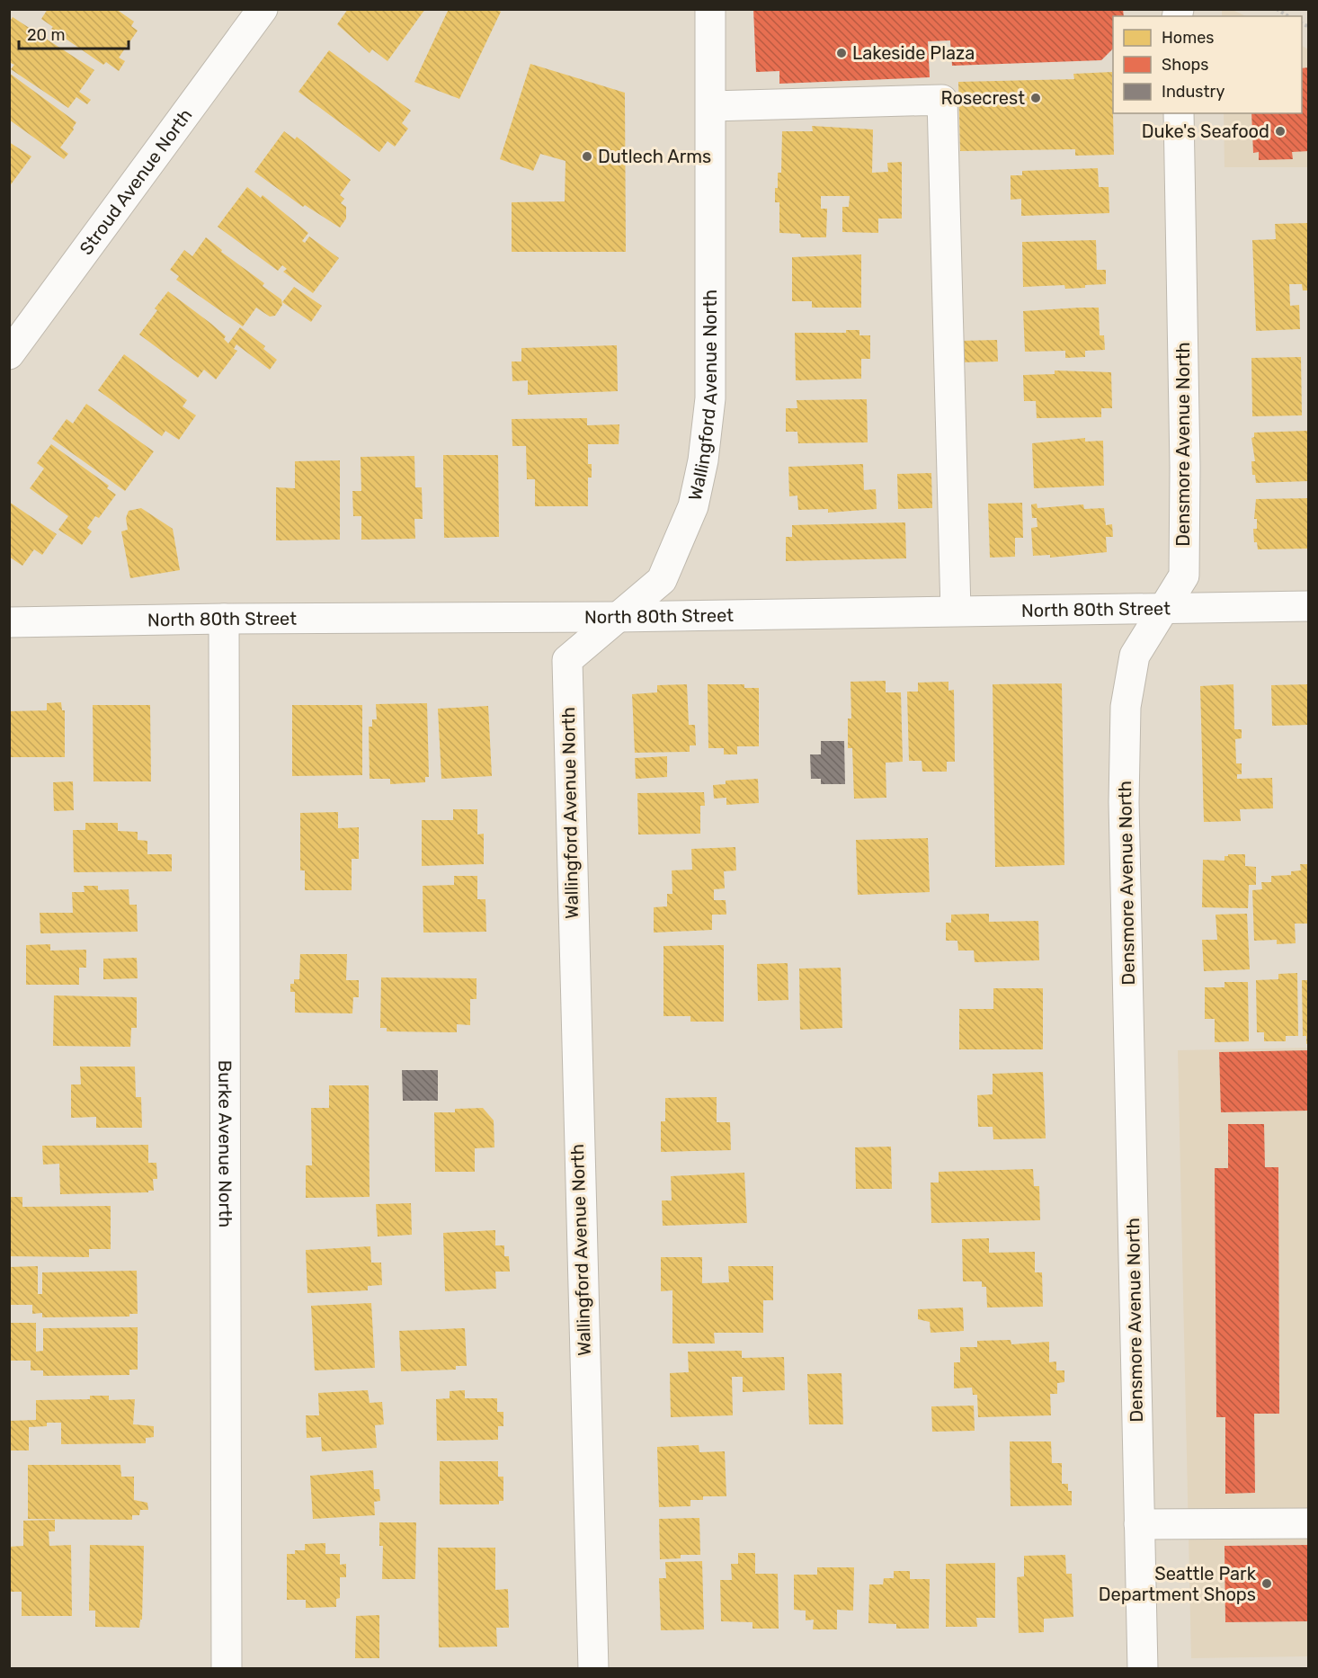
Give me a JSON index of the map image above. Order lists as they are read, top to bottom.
{
  "streets": {
    "street": [
      "Stroud Avenue North",
      "Wallingford Avenue North",
      "Densmore Avenue North",
      "North 80th Street",
      "Burke Avenue North"
    ]
  },
  "crossings": [
    ["Wallingford Avenue North", "North 80th Street"],
    ["Densmore Avenue North", "North 80th Street"],
    ["North 80th Street", "Burke Avenue North"]
  ],
  "places": [
    "Lakeside Plaza",
    "Rosecrest",
    "Duke's Seafood",
    "Dutlech Arms",
    "Seattle Park Department Shops"
  ],
  "legend": ["Homes", "Shops", "Industry"],
  "scale_bar": "20 m"
}
